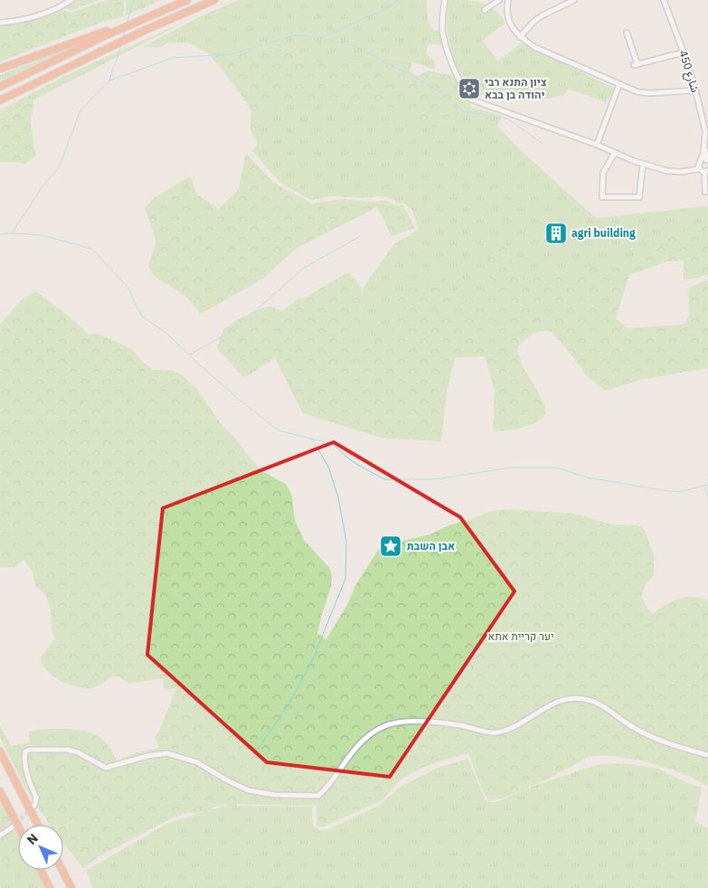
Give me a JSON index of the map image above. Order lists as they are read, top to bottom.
{
  "streets": {
    "street": ["شارع 450"]
  },
  "parks": ["יער קריית אתא"],
  "places": {
    "synagogue": ["ציון התנא רבי יהודה בן בבא"],
    "building": ["agri building"],
    "place": ["אבן השבת"]
  },
  "north": "top left"
}
